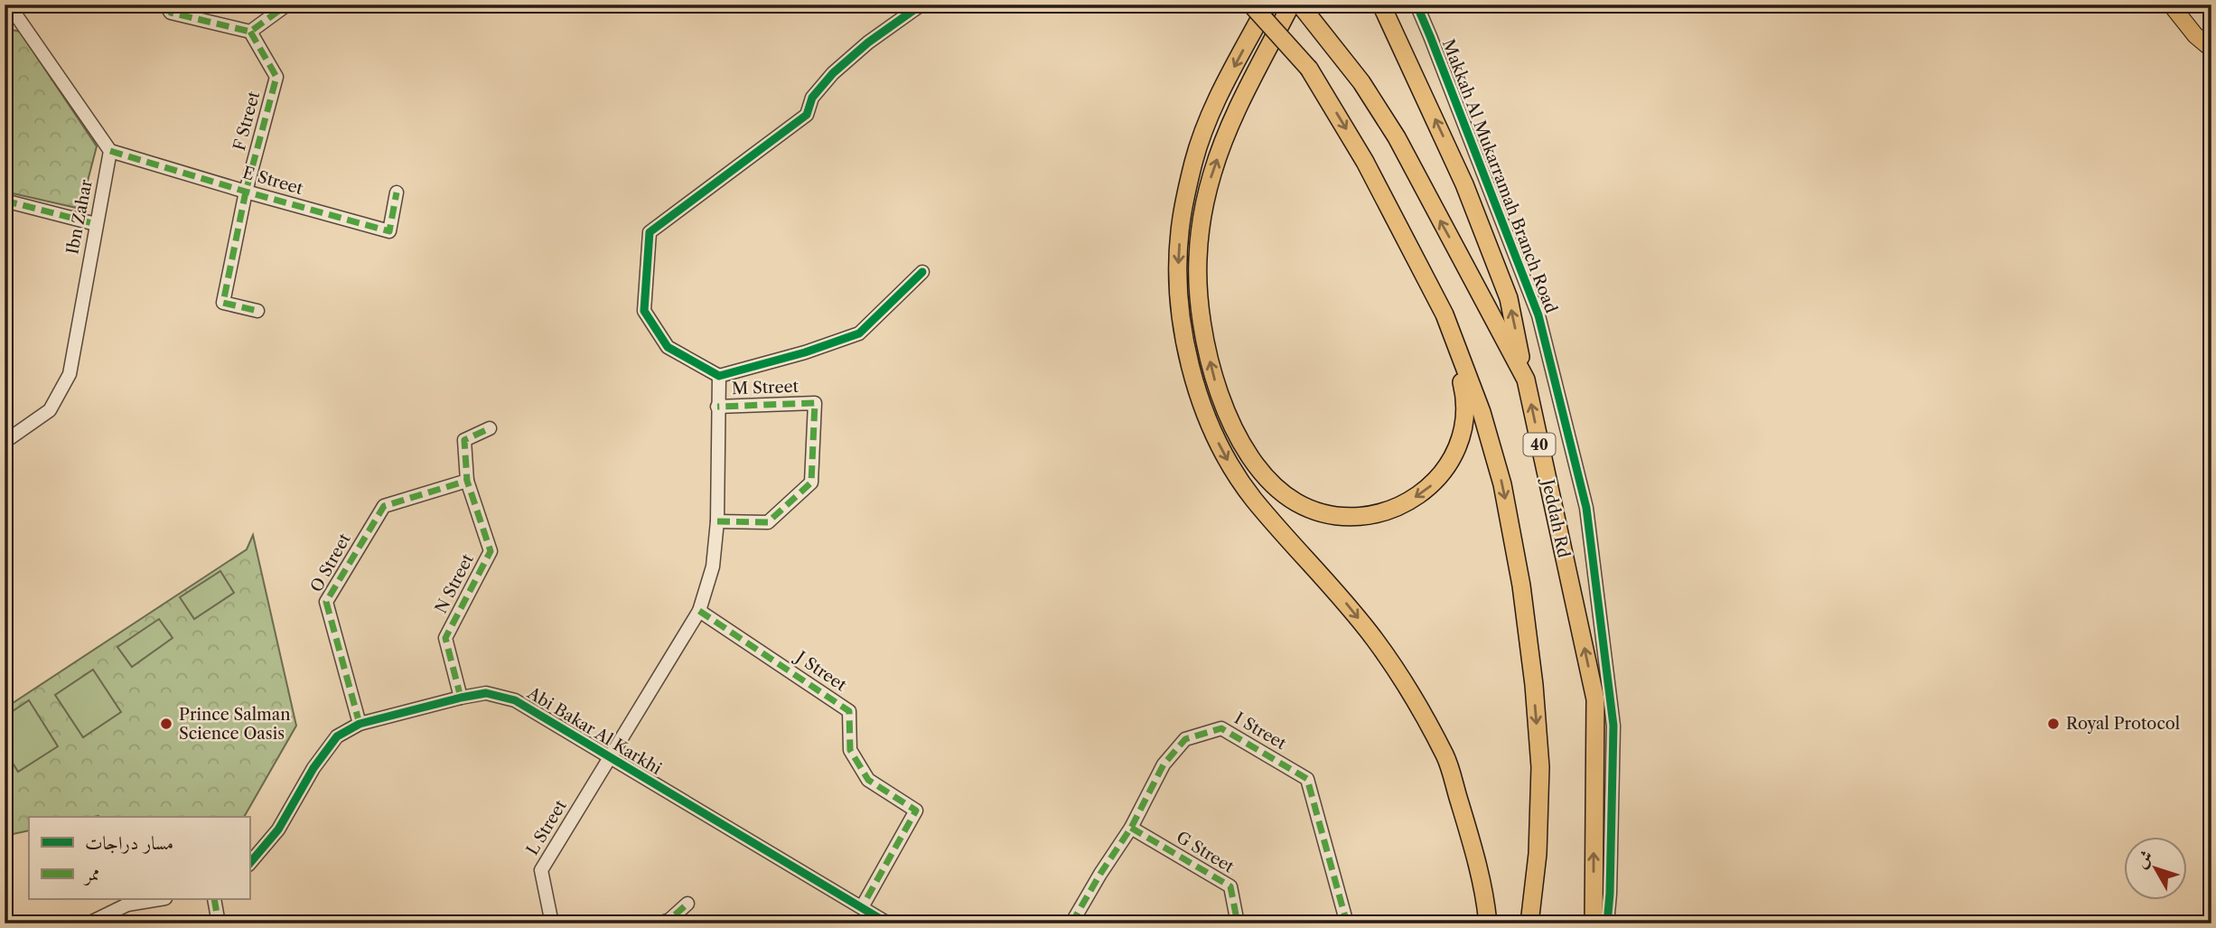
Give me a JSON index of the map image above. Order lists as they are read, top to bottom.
{
  "streets": {
    "highway": ["40", "Jeddah Rd"],
    "street": [
      "F Street",
      "Makkah Al Mukarramah Branch Road",
      "E Street",
      "Ibn Zahar",
      "M Street",
      "O Street",
      "N Street",
      "J Street",
      "Abi Bakar Al Karkhi",
      "I Street",
      "L Street",
      "G Street"
    ]
  },
  "crossings": [
    ["F Street", "E Street"],
    ["E Street", "Ibn Zahar"],
    ["M Street", "J Street"],
    ["M Street", "Abi Bakar Al Karkhi"],
    ["M Street", "L Street"],
    ["O Street", "N Street"],
    ["O Street", "Abi Bakar Al Karkhi"],
    ["N Street", "Abi Bakar Al Karkhi"],
    ["J Street", "Abi Bakar Al Karkhi"],
    ["Abi Bakar Al Karkhi", "L Street"],
    ["I Street", "G Street"]
  ],
  "places": ["Prince Salman Science Oasis", "Royal Protocol"],
  "legend": ["مسار دراجات", "ممر"],
  "north": "top left"
}
